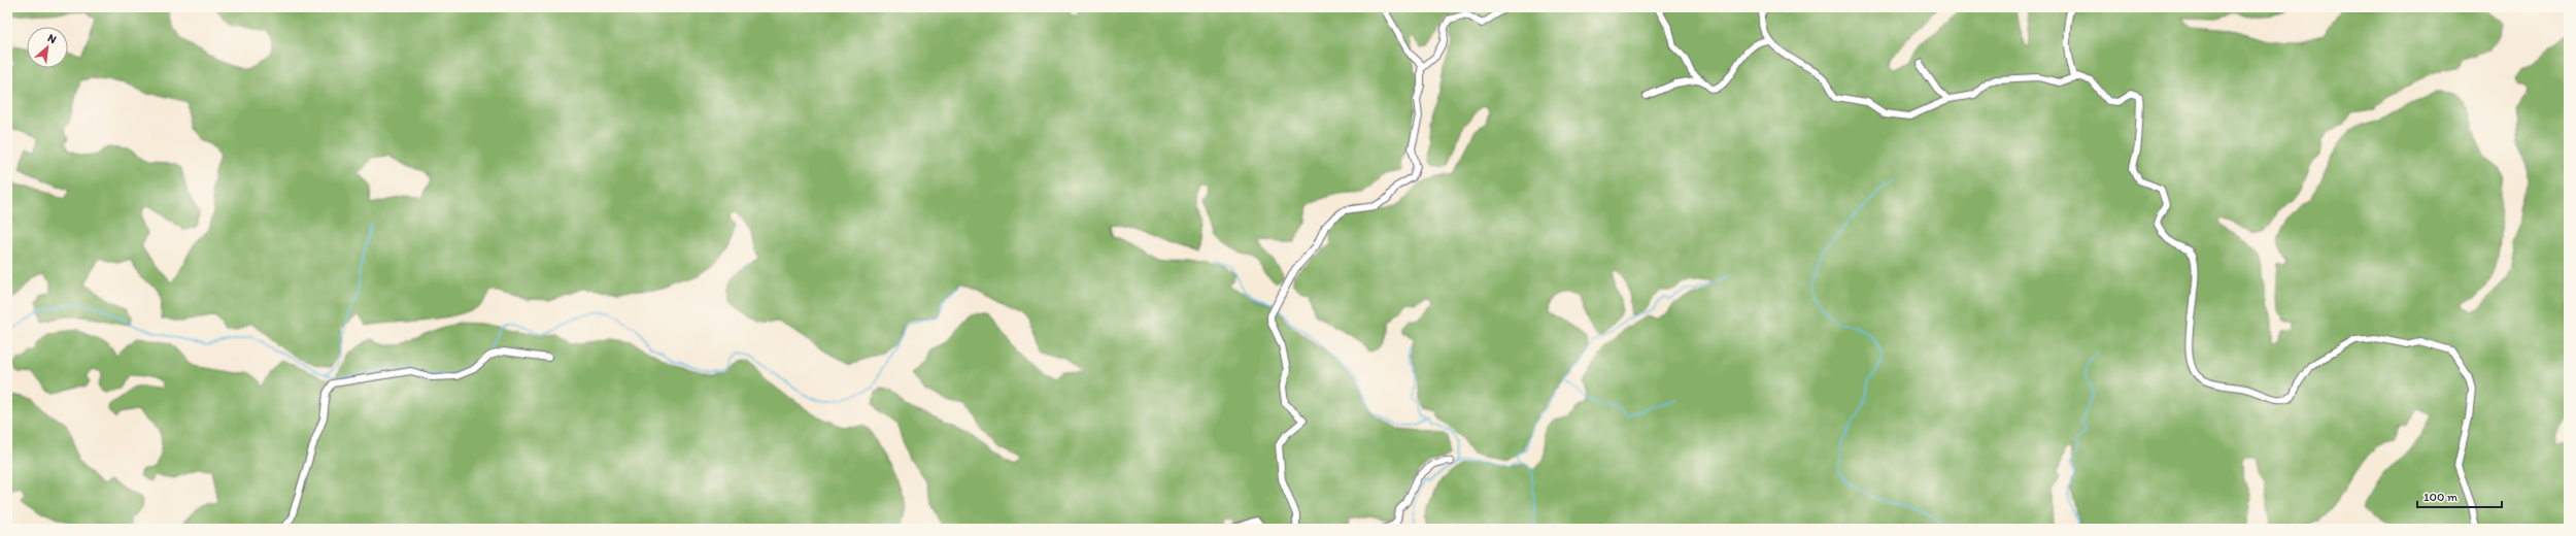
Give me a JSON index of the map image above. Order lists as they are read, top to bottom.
{
  "scale_bar": "100 m",
  "north": "top right"
}
